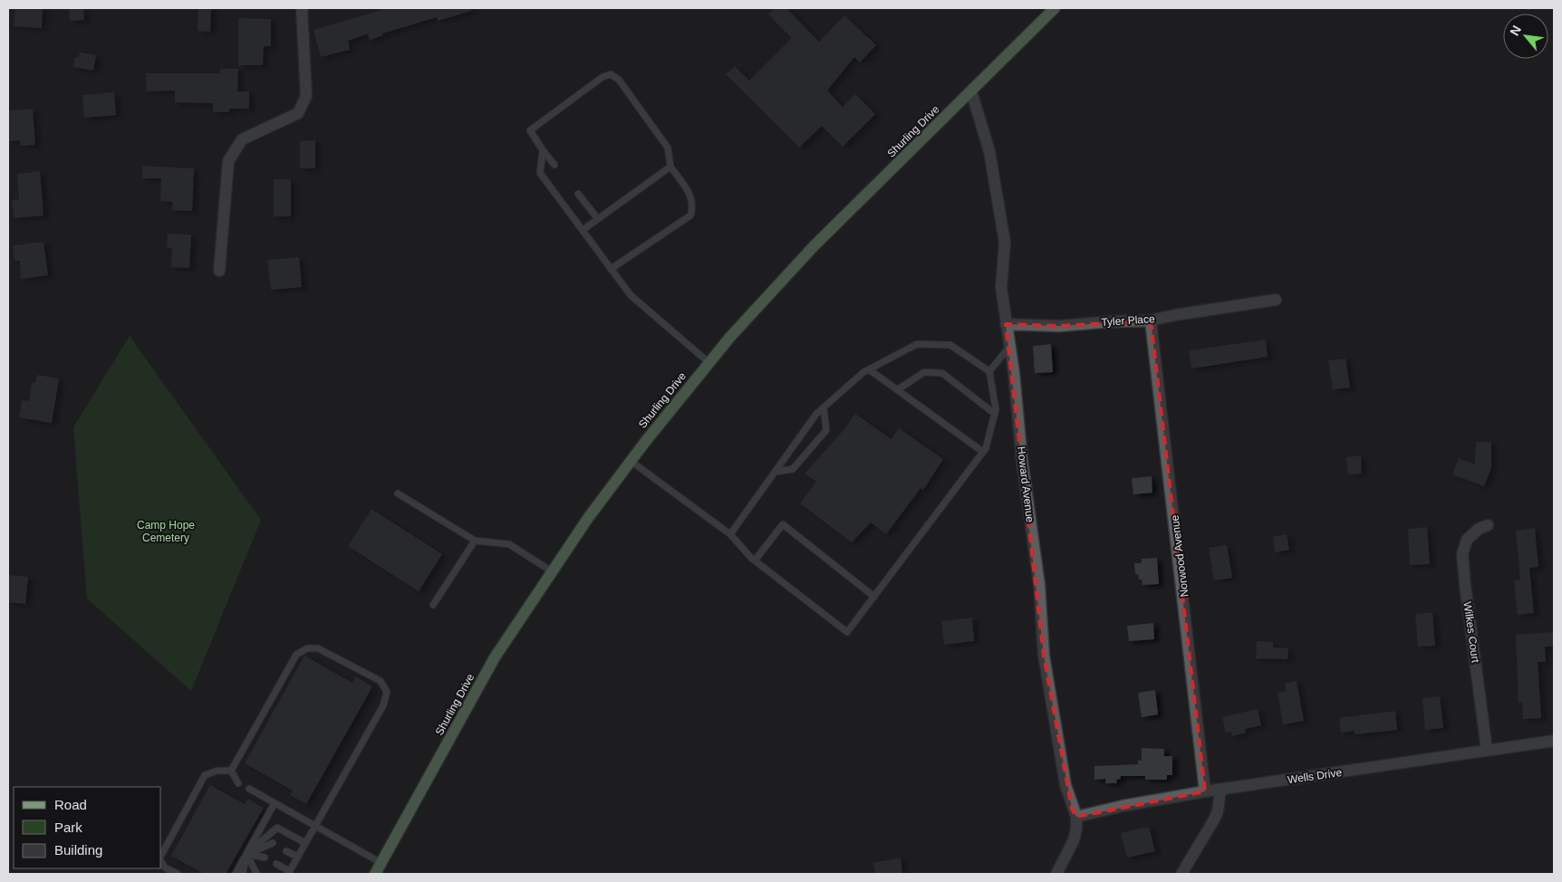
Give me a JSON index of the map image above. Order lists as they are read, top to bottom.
{
  "streets": {
    "main road": ["Shurling Drive"],
    "street": [
      "Tyler Place",
      "Howard Avenue",
      "Norwood Avenue",
      "Wilkes Court",
      "Wells Drive"
    ]
  },
  "crossings": [
    ["Shurling Drive", "Howard Avenue"],
    ["Tyler Place", "Howard Avenue"],
    ["Tyler Place", "Norwood Avenue"],
    ["Howard Avenue", "Wells Drive"],
    ["Norwood Avenue", "Wells Drive"],
    ["Wilkes Court", "Wells Drive"]
  ],
  "parks": ["Camp Hope Cemetery"],
  "legend": ["Road", "Park", "Building"],
  "north": "top left"
}
